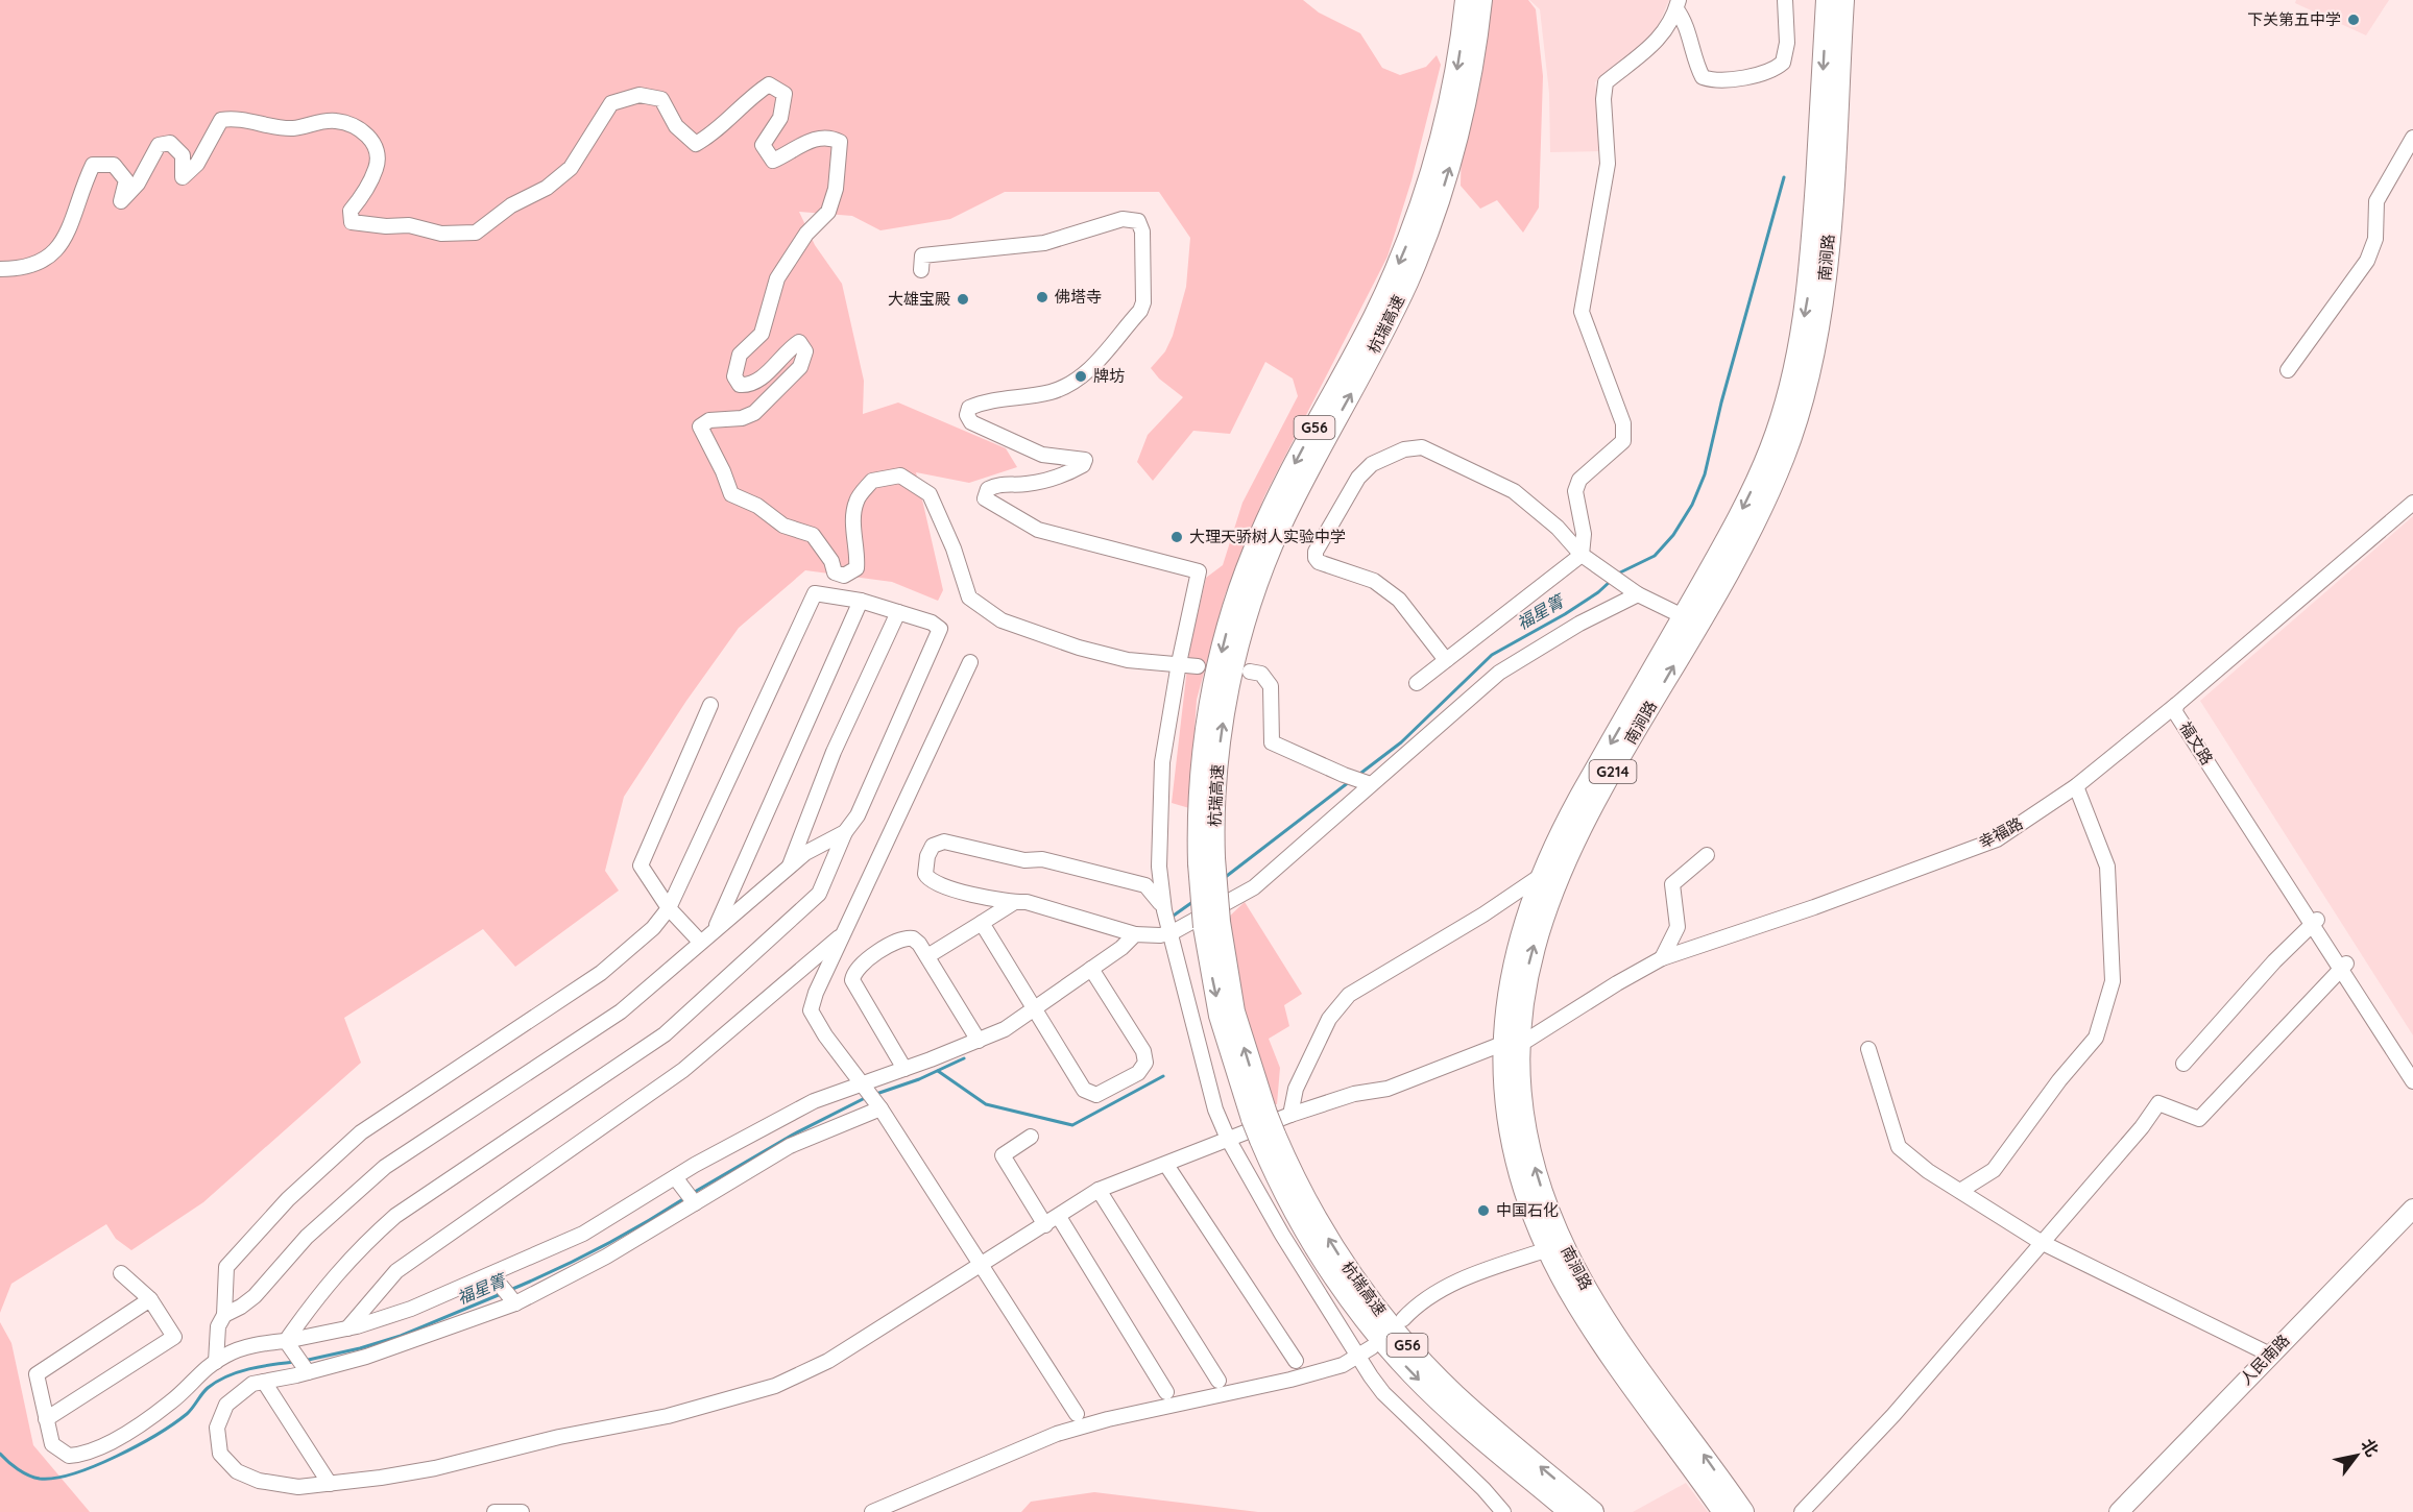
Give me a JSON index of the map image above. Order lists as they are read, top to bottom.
{
  "streets": {
    "highway": [
      "南涧路",
      "杭瑞高速",
      "G56",
      "G214"
    ],
    "main road": ["人民南路"],
    "street": ["福文路", "幸福路"]
  },
  "crossings": [
    ["南涧路", "幸福路"],
    ["福文路", "幸福路"]
  ],
  "water": ["福星箐"],
  "places": [
    "下关第五中学",
    "佛塔寺",
    "大雄宝殿",
    "牌坊",
    "大理天骄树人实验中学",
    "中国石化"
  ],
  "north": "top right"
}
